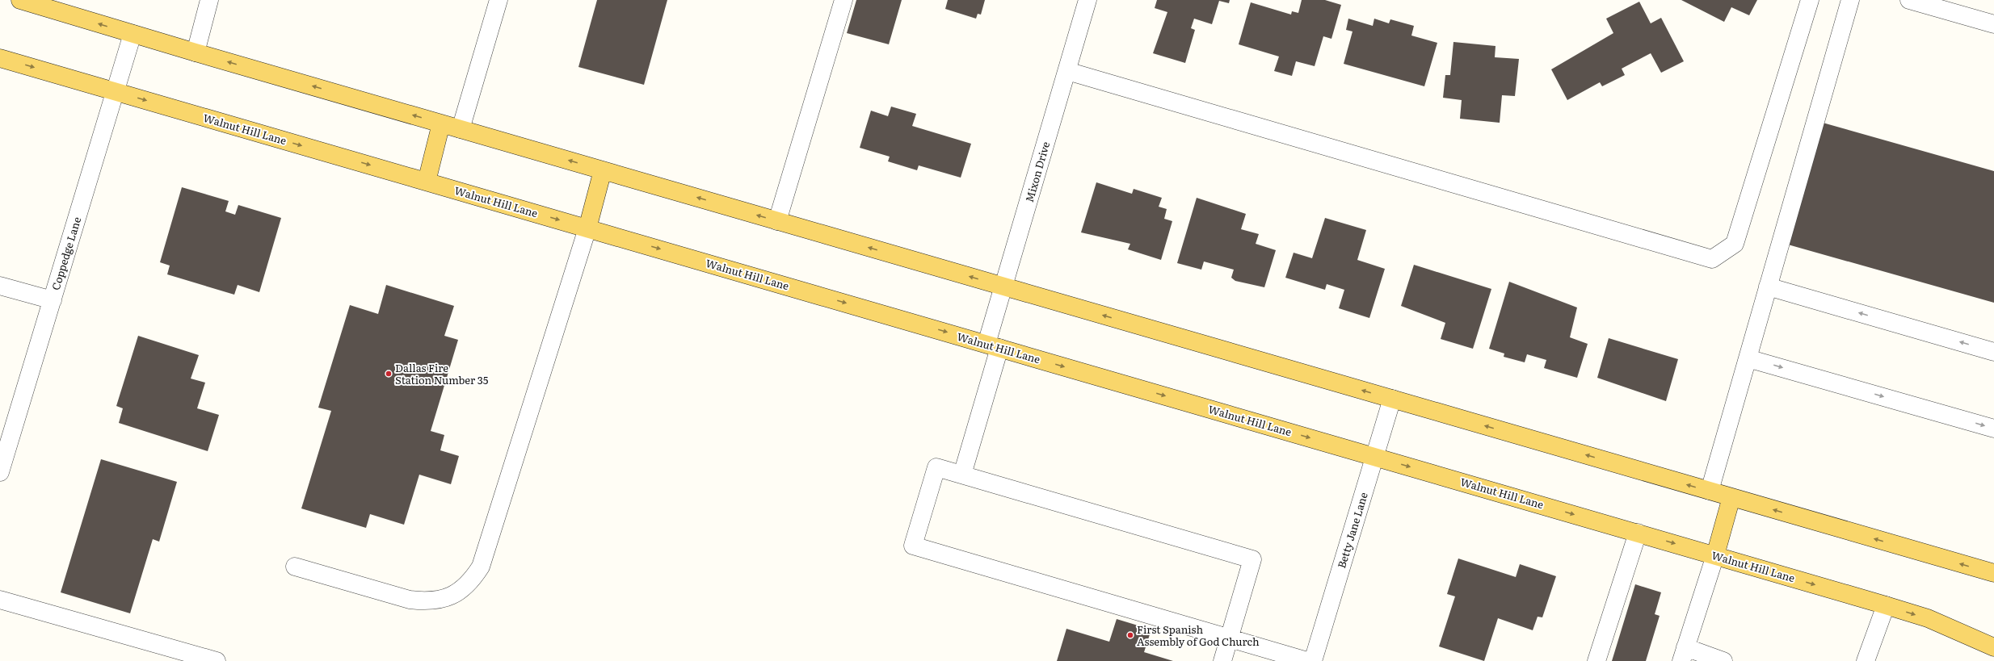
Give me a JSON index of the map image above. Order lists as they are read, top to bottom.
{
  "streets": {
    "main road": ["Walnut Hill Lane"],
    "street": ["Mixon Drive", "Coppedge Lane", "Betty Jane Lane"]
  },
  "crossings": [
    ["Walnut Hill Lane", "Mixon Drive"],
    ["Walnut Hill Lane", "Coppedge Lane"],
    ["Walnut Hill Lane", "Betty Jane Lane"]
  ],
  "places": ["Dallas Fire Station Number 35", "First Spanish Assembly of God Church"]
}
